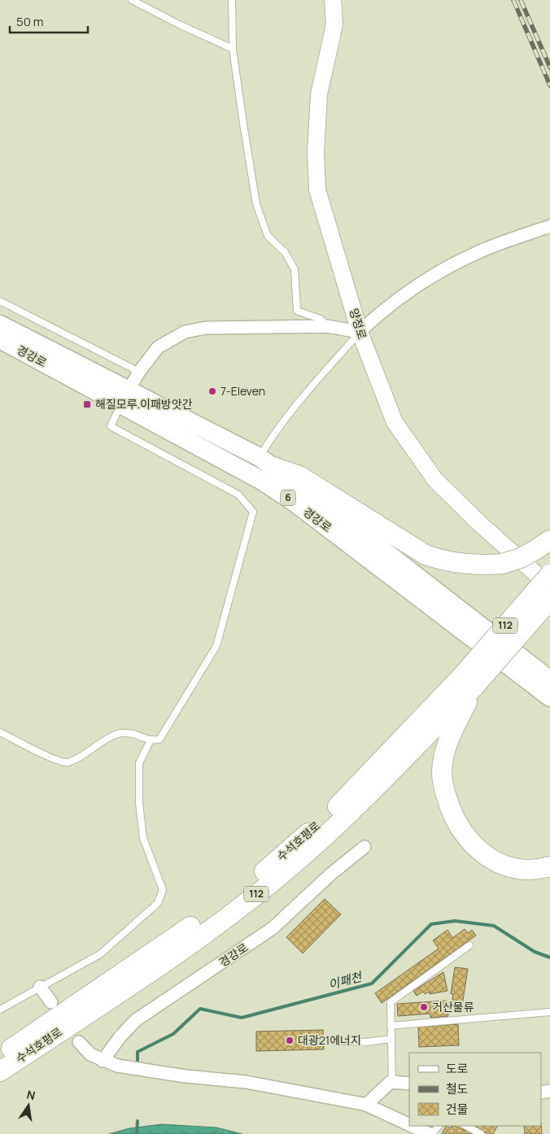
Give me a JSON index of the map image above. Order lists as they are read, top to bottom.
{
  "streets": {
    "highway": ["112", "수석호평로"],
    "main road": ["양정로", "경강로", "6"]
  },
  "water": ["이패천"],
  "places": {
    "other": ["7-Eleven", "거산물류", "대광21에너지"],
    "transit": ["해질모루.이패방앗간"]
  },
  "legend": ["도로", "철도", "건물"],
  "scale_bar": "50 m",
  "north": "top"
}
